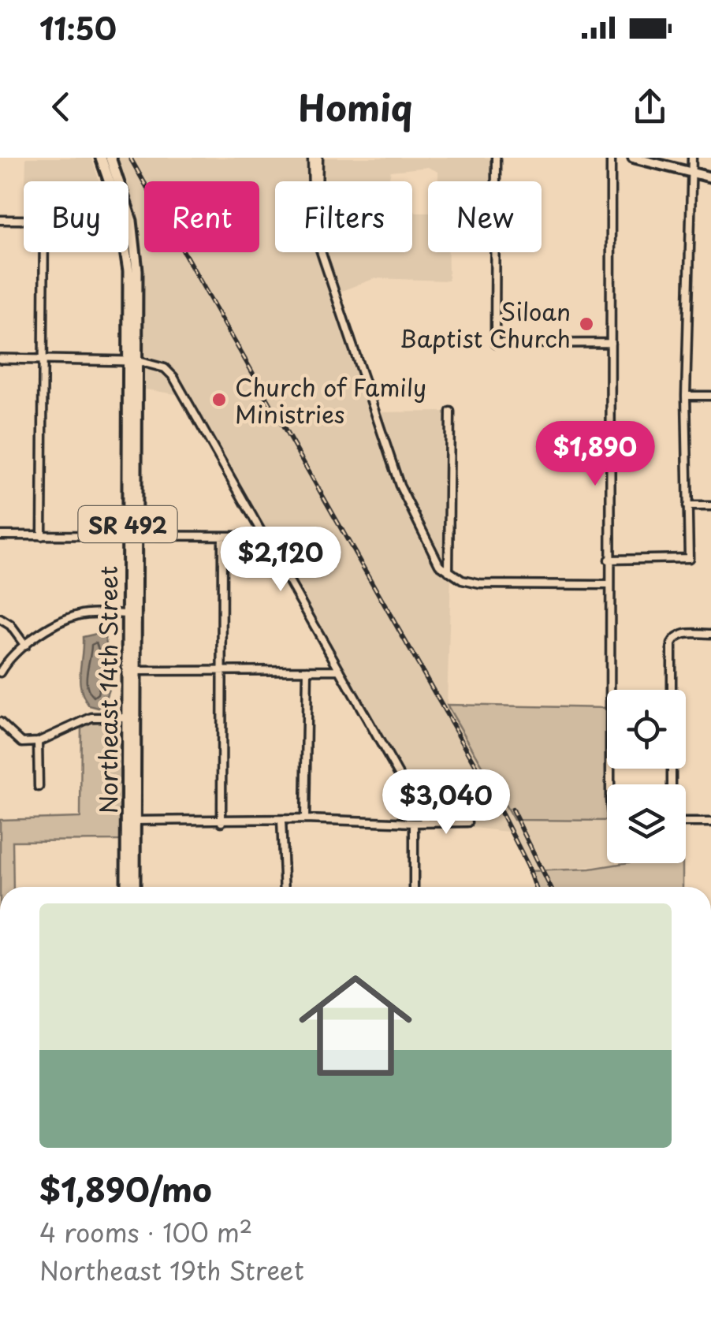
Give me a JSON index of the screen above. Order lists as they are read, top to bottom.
{
  "streets": {
    "main road": ["SR 492", "Northeast 14th Street"]
  },
  "places": ["Siloan Baptist Church", "Church of Family Ministries"],
  "page": {
    "status": "11:50",
    "header": "Homiq",
    "chip": [
      "Buy",
      "Rent",
      "Filters",
      "New"
    ],
    "price": ["$1,890", "$2,120", "$3,040"],
    "list": [
      {
        "name": "$1,890/mo",
        "note": "4 rooms · 100 m² · Northeast 19th Street"
      }
    ]
  }
}
